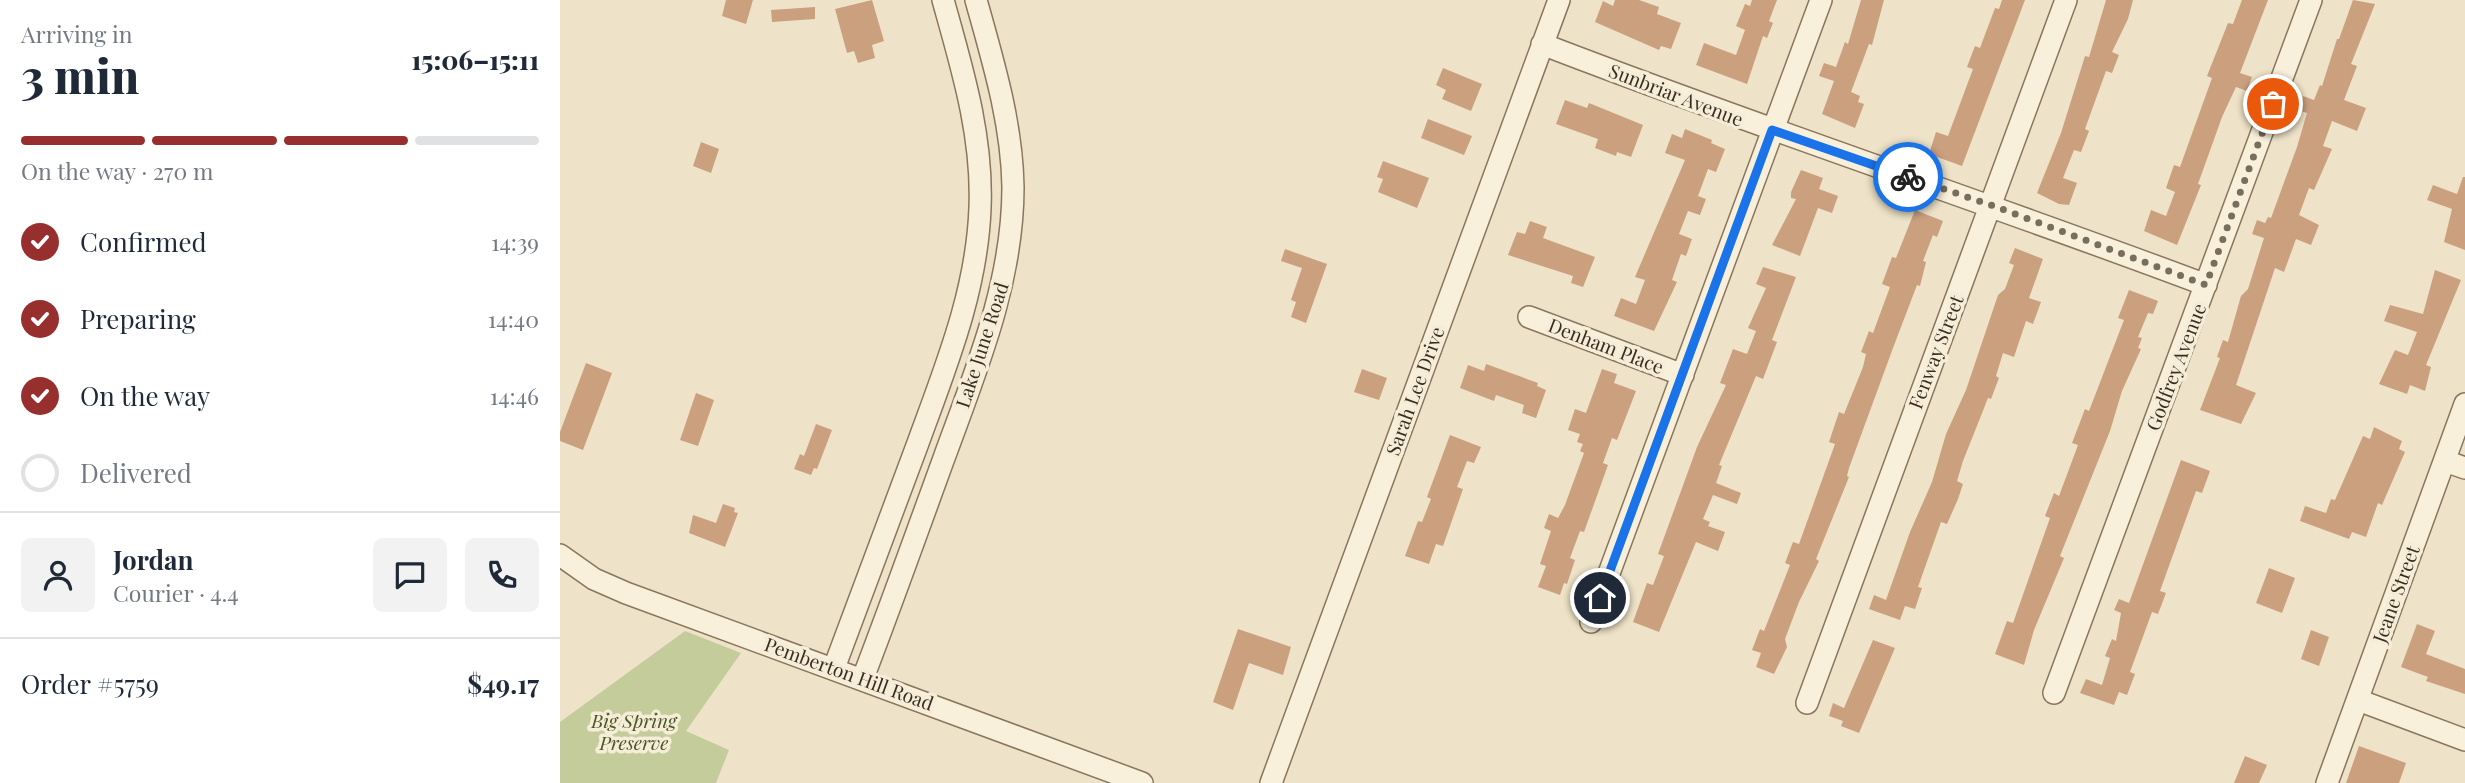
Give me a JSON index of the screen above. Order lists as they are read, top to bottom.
{
  "streets": {
    "street": [
      "Sunbriar Avenue",
      "Lake June Road",
      "Denham Place",
      "Fenway Street",
      "Godfrey Avenue",
      "Sarah Lee Drive",
      "Jeane Street",
      "Pemberton Hill Road"
    ]
  },
  "crossings": [
    ["Sunbriar Avenue", "Fenway Street"],
    ["Sunbriar Avenue", "Godfrey Avenue"],
    ["Sunbriar Avenue", "Sarah Lee Drive"],
    ["Lake June Road", "Pemberton Hill Road"]
  ],
  "parks": ["Big Spring Preserve"],
  "page": {
    "heading": ["3 min", "Arriving in", "15:06–15:11"],
    "panel": [
      "Jordan",
      "Courier · 4.4",
      "Order #5759",
      "$49.17"
    ],
    "bar": "On the way · 270 m",
    "list": [
      ["Confirmed", "14:39"],
      ["Preparing", "14:40"],
      ["On the way", "14:46"],
      "Delivered"
    ]
  }
}
